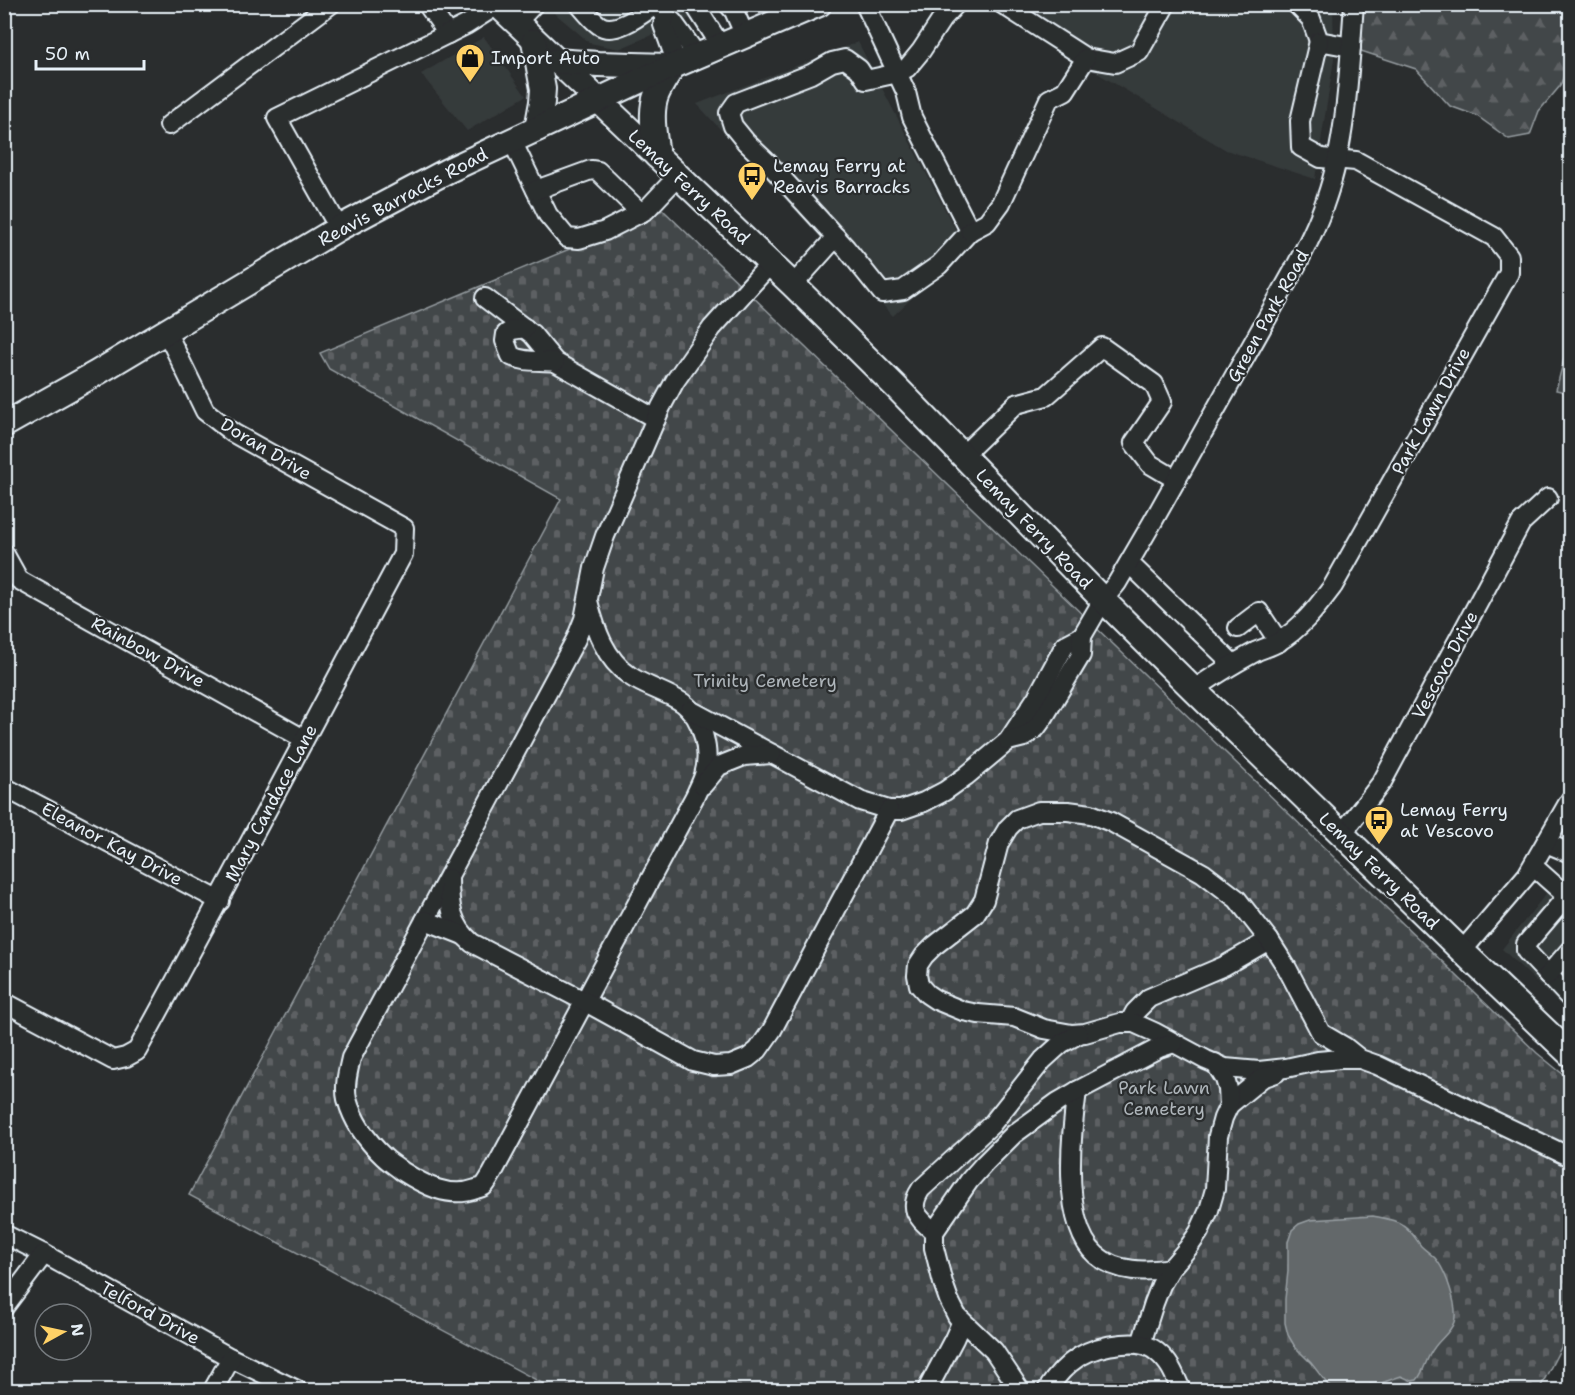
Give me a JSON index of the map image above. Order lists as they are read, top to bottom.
{
  "streets": {
    "main road": ["Lemay Ferry Road", "Reavis Barracks Road"],
    "street": [
      "Green Park Road",
      "Park Lawn Drive",
      "Doran Drive",
      "Rainbow Drive",
      "Vescovo Drive",
      "Mary Candace Lane",
      "Eleanor Kay Drive",
      "Telford Drive"
    ]
  },
  "crossings": [
    ["Lemay Ferry Road", "Reavis Barracks Road"],
    ["Lemay Ferry Road", "Green Park Road"],
    ["Lemay Ferry Road", "Park Lawn Drive"],
    ["Lemay Ferry Road", "Vescovo Drive"],
    ["Reavis Barracks Road", "Doran Drive"],
    ["Green Park Road", "Park Lawn Drive"],
    ["Doran Drive", "Mary Candace Lane"],
    ["Rainbow Drive", "Mary Candace Lane"],
    ["Mary Candace Lane", "Eleanor Kay Drive"]
  ],
  "parks": ["Trinity Cemetery", "Park Lawn Cemetery"],
  "places": {
    "shop": ["Import Auto"],
    "bus stop": ["Lemay Ferry at Reavis Barracks", "Lemay Ferry at Vescovo"]
  },
  "scale_bar": "50 m",
  "north": "right"
}
